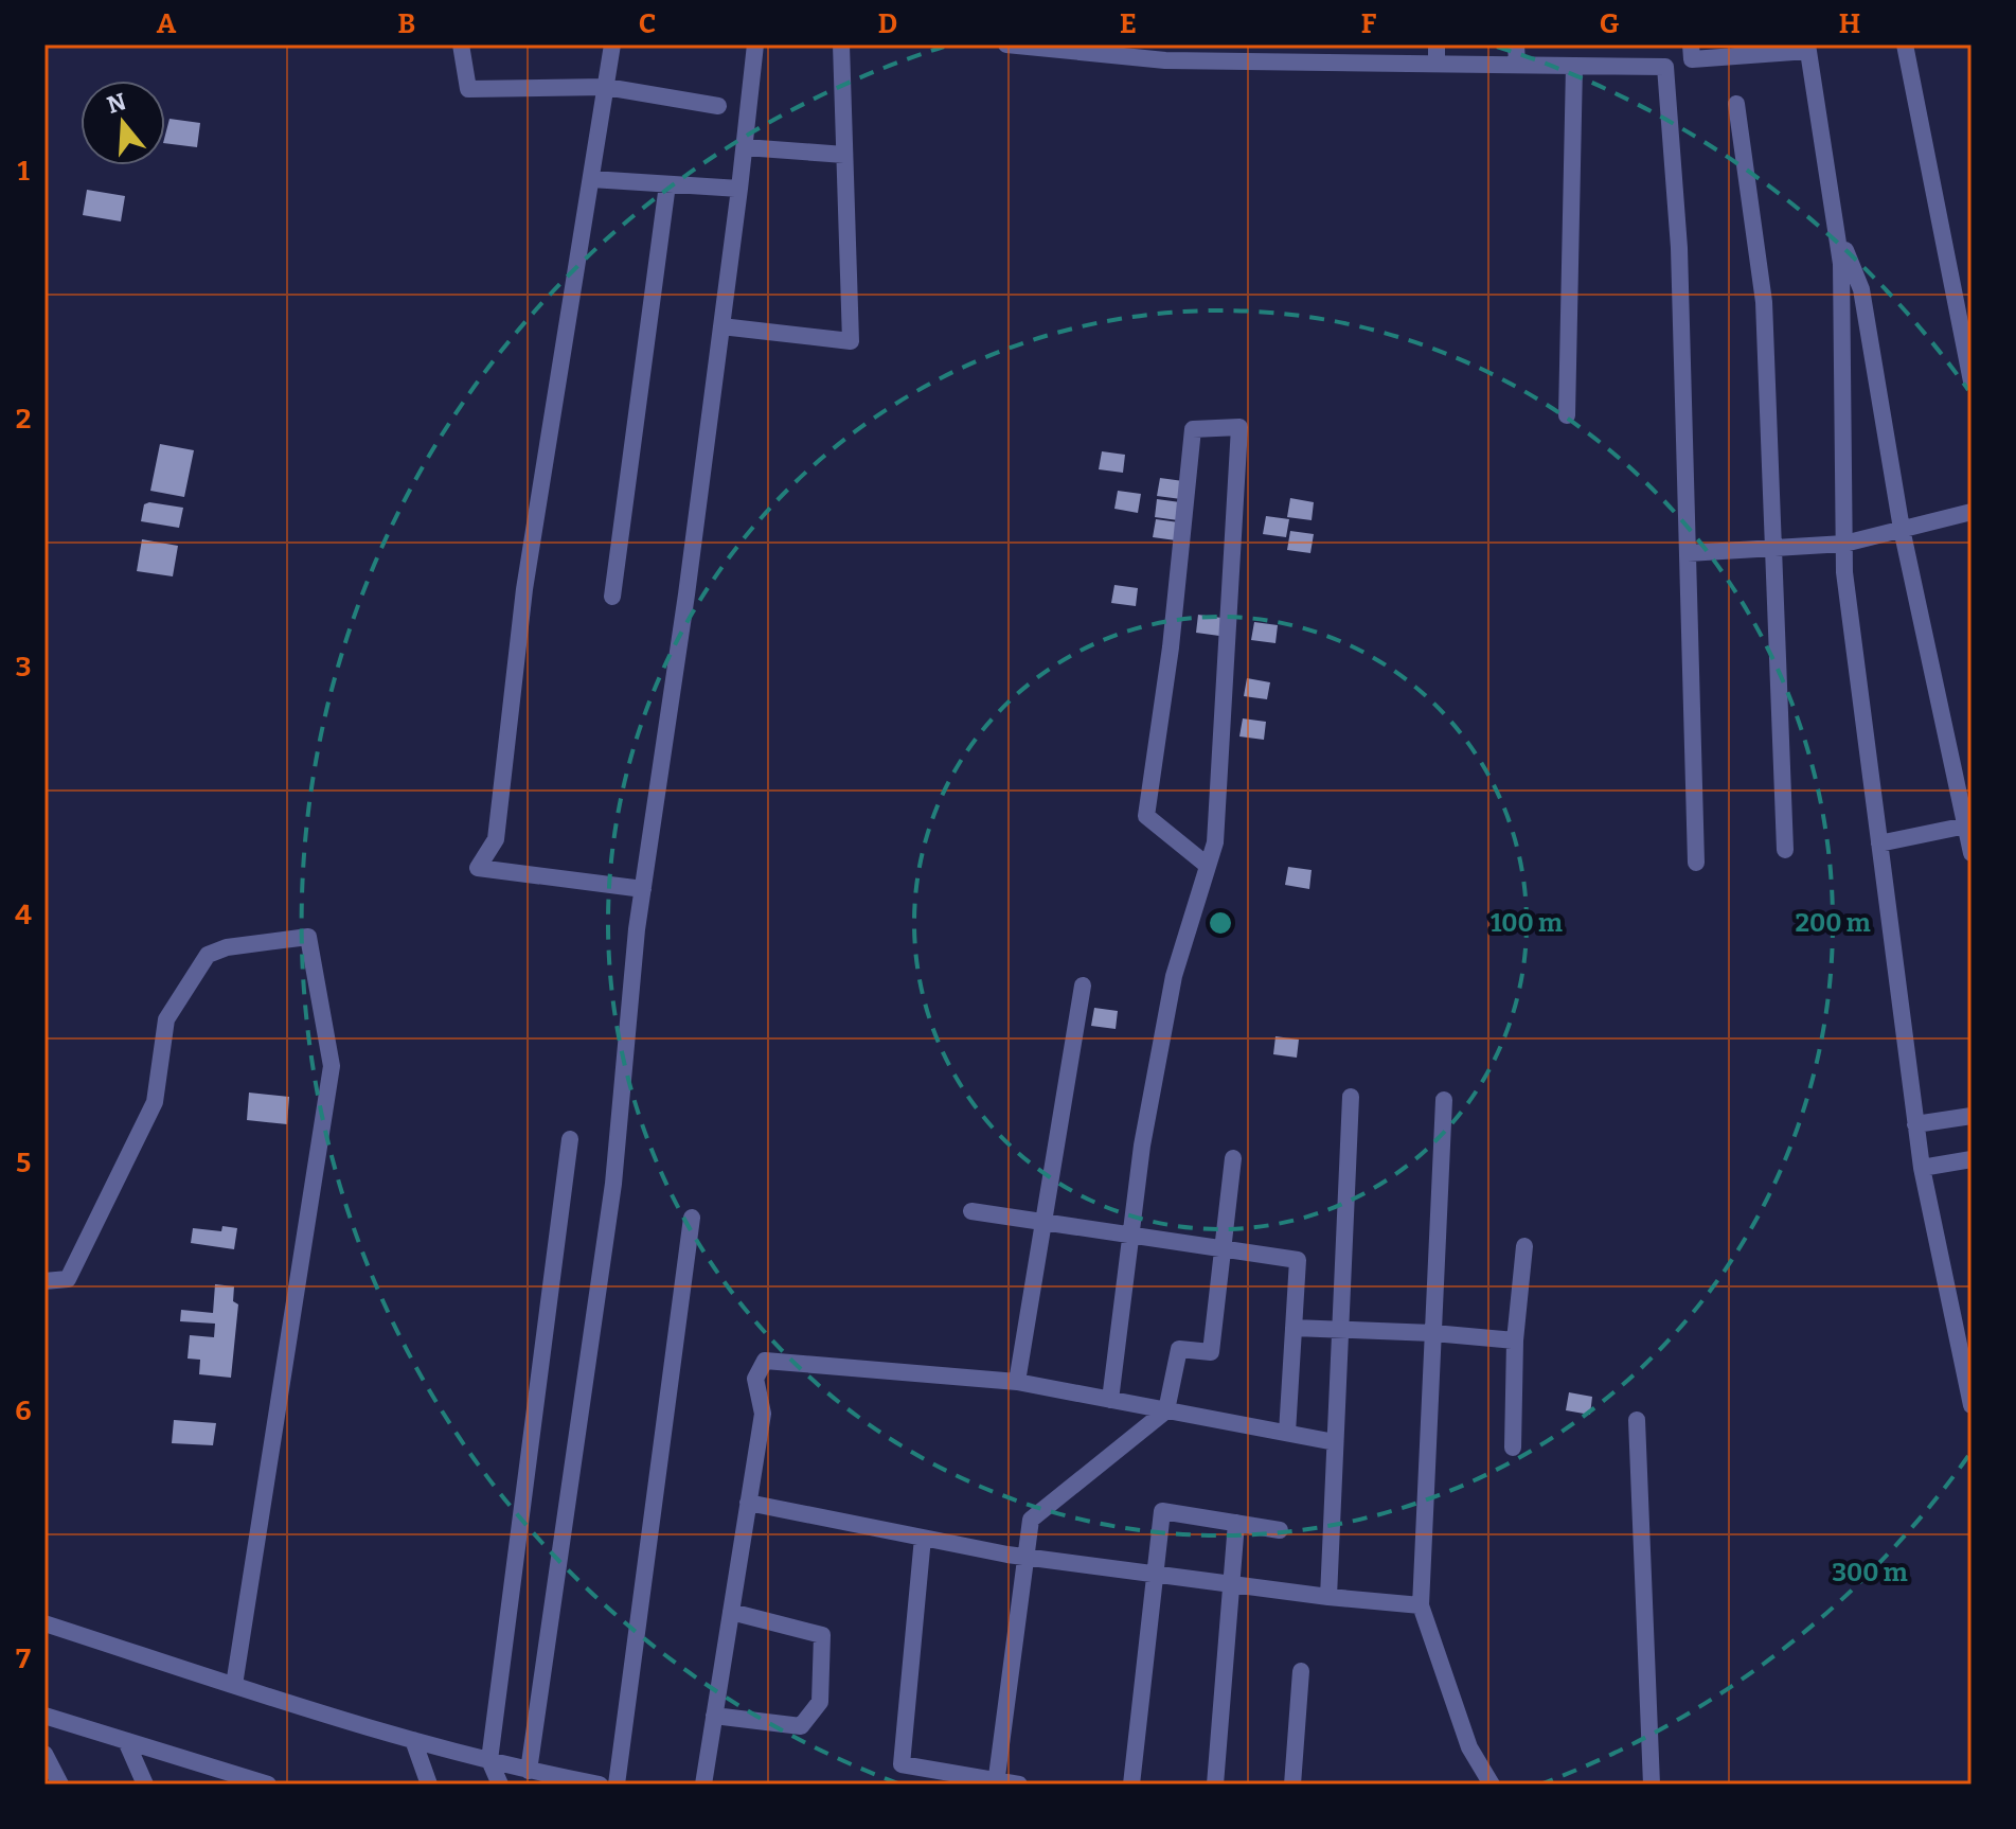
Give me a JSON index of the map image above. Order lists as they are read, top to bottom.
{
  "north": "top",
  "grid": {
    "columns": [
      "A",
      "B",
      "C",
      "D",
      "E",
      "F",
      "G",
      "H"
    ],
    "rows": [
      "1",
      "2",
      "3",
      "4",
      "5",
      "6",
      "7"
    ]
  },
  "rings": ["100 m", "200 m", "300 m"]
}
